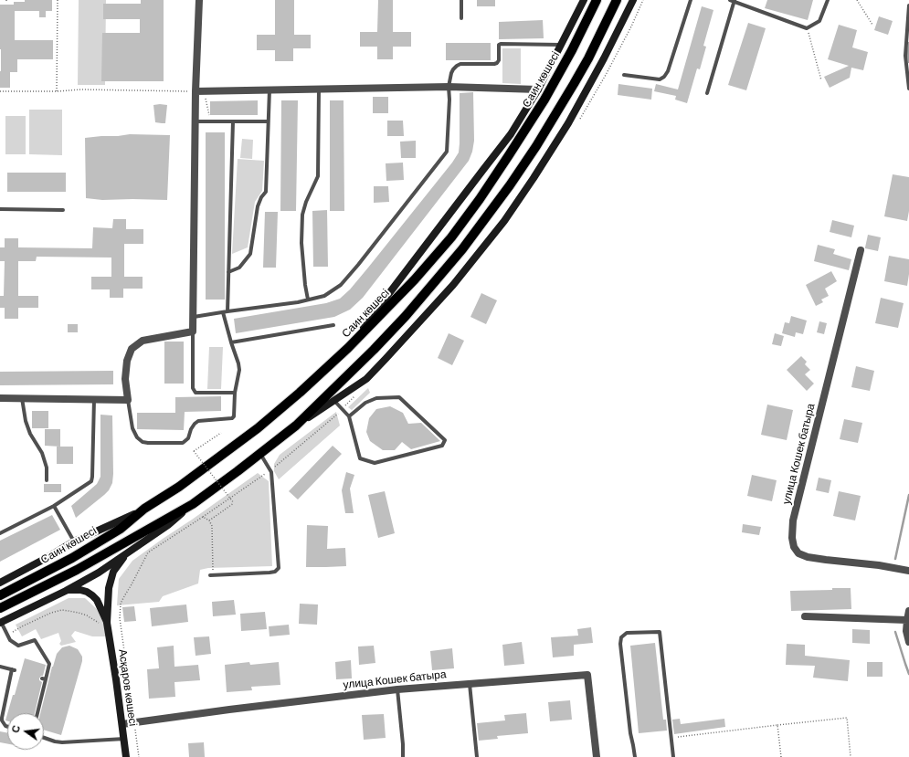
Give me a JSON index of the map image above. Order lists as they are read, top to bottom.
{
  "streets": {
    "main road": ["Саин көшесі"],
    "street": ["улица Кошек батыра", "Асқаров көшесі"]
  },
  "crossings": [
    ["улица Кошек батыра", "Асқаров көшесі"]
  ],
  "north": "left"
}
